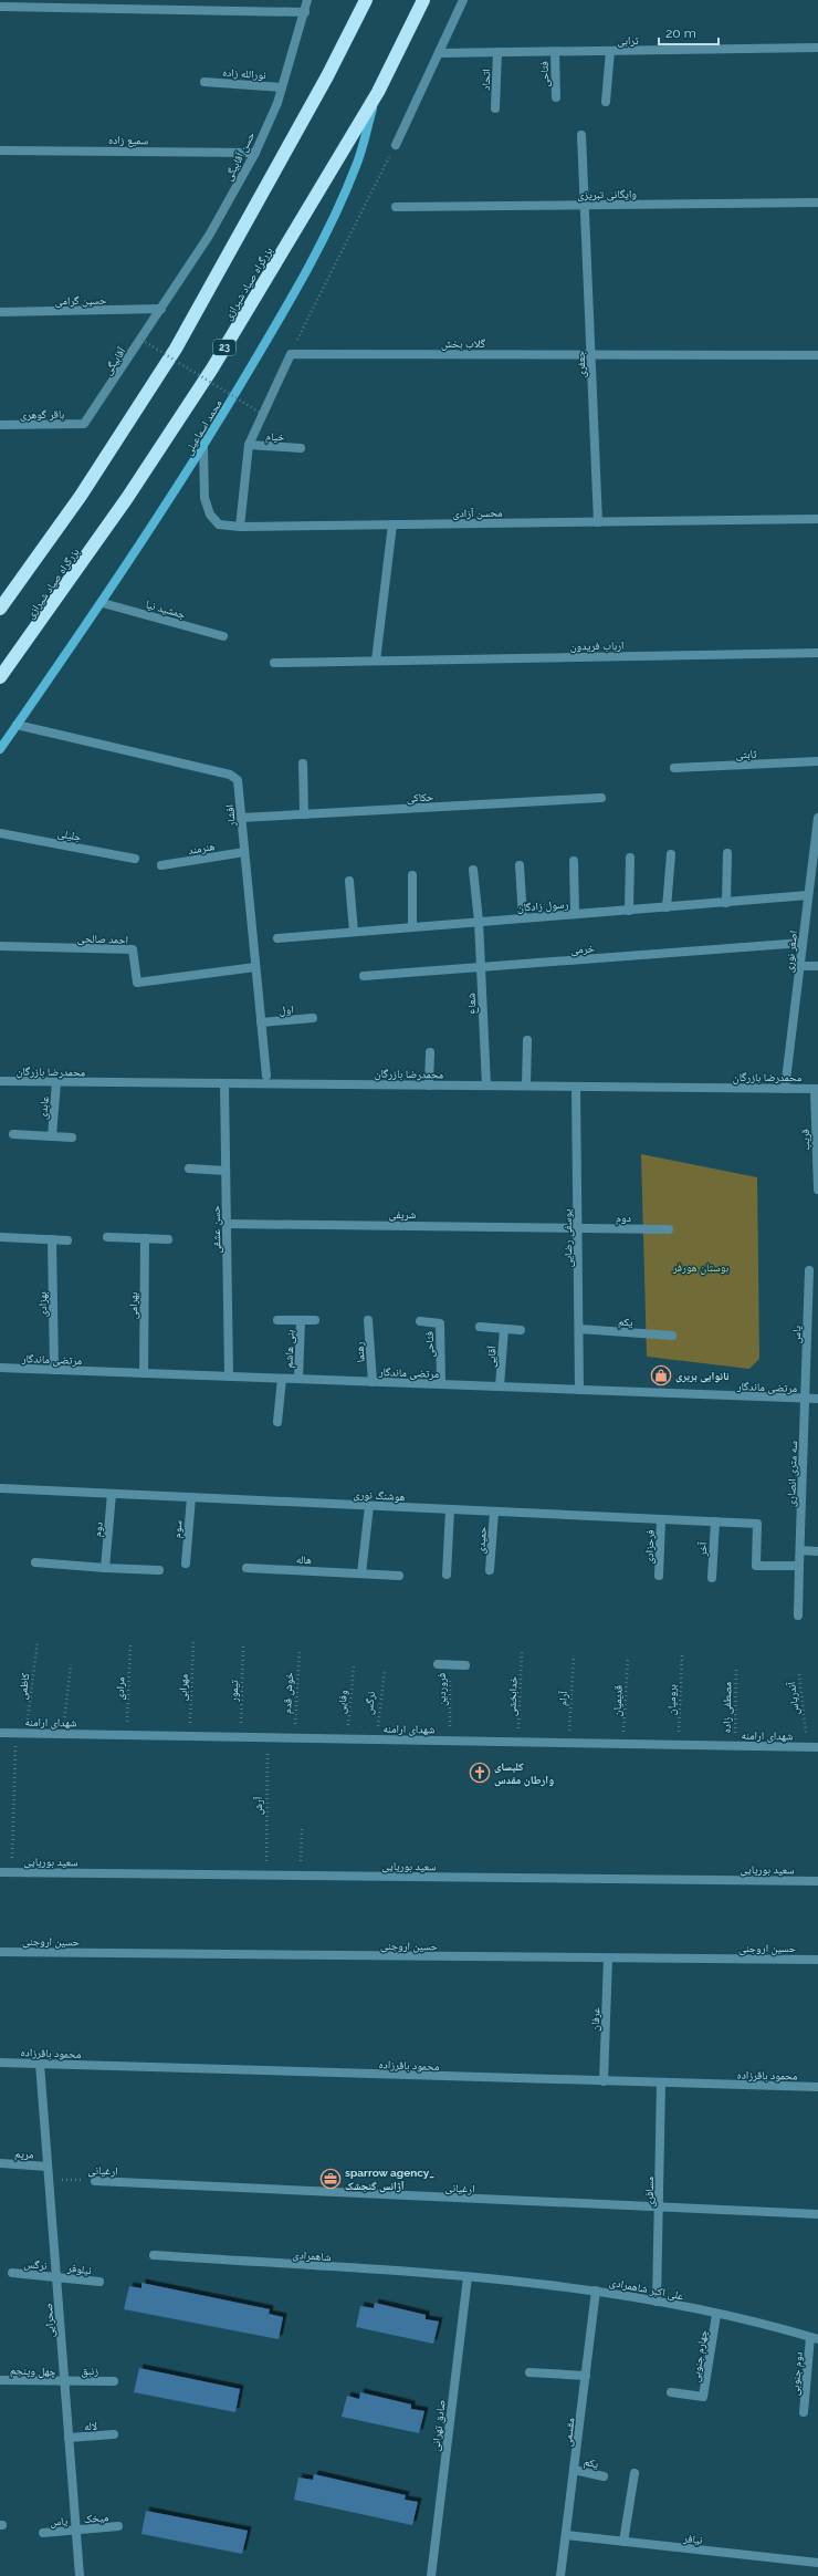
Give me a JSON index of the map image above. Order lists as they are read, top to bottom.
{
  "streets": {
    "highway": ["بزرگراه صیاد شیرازی", "23"],
    "main road": ["محمد اسماعیلی"],
    "street": [
      "ترابی",
      "نورالله زاده",
      "فتاحی",
      "اتحاد",
      "سمیع زاده",
      "حسن آقابیگی",
      "وایگانی تبریزی",
      "حسین گرامی",
      "گلاب بخش",
      "آقابیگی",
      "جعفری",
      "باقر گوهری",
      "خیام",
      "محسن آزادی",
      "جمشید نیا",
      "ارباب فریدون",
      "ثابتی",
      "حکاکی",
      "افشار",
      "جلیلی",
      "هنرمند",
      "رسول زادگان",
      "احمد صالحی",
      "خرمی",
      "اصغر نوری",
      "شعاع",
      "اول",
      "محمدرضا بازرگان",
      "عابدی",
      "قریب",
      "شریفی",
      "دوم",
      "حسن عشقی",
      "یوسفی رضایی",
      "بهزادی",
      "بهرامی",
      "یکم",
      "یاس",
      "بنی هاشم",
      "رهنما",
      "آقایی",
      "مرتضی ماندگار",
      "سه متری انصاری",
      "هوشنگ نوری",
      "سوم",
      "حمیدی",
      "فرحزادی",
      "آخر",
      "هاله",
      "نرگس",
      "شهدای ارامنه",
      "سعید بوریایی",
      "حسین اروجنی",
      "عرفان",
      "محمود باقرزاده",
      "مریم",
      "ارغیانی",
      "مسافری",
      "شاهمرادی",
      "نیلوفر",
      "علی اکبر شاهمرادی",
      "صحرایی",
      "چهارم جنوبی",
      "چهل وپنجم",
      "زنبق",
      "دوم جنوبی",
      "لاله",
      "صادق تهرانی",
      "مقسمی",
      "میخک",
      "نیافر"
    ],
    "path": [
      "کاظمی",
      "مهرابی",
      "مرادی",
      "فروردین",
      "تیمور",
      "خوش قدم",
      "خدابخشی",
      "آرام",
      "آندریاس",
      "برومیان",
      "قدیمیان",
      "وفایی",
      "مصطفی زاده",
      "آرش"
    ]
  },
  "crossings": [
    ["ترابی", "فتاحی"],
    ["ترابی", "اتحاد"],
    ["نورالله زاده", "حسن آقابیگی"],
    ["فتاحی", "مرتضی ماندگار"],
    ["سمیع زاده", "حسن آقابیگی"],
    ["حسن آقابیگی", "حسین گرامی"],
    ["حسن آقابیگی", "آقابیگی"],
    ["وایگانی تبریزی", "جعفری"],
    ["بزرگراه صیاد شیرازی", "محمد اسماعیلی"],
    ["حسین گرامی", "آقابیگی"],
    ["گلاب بخش", "جعفری"],
    ["آقابیگی", "باقر گوهری"],
    ["جعفری", "محسن آزادی"],
    ["محمد اسماعیلی", "محسن آزادی"],
    ["محمد اسماعیلی", "جمشید نیا"],
    ["محمد اسماعیلی", "افشار"],
    ["حکاکی", "افشار"],
    ["افشار", "هنرمند"],
    ["افشار", "احمد صالحی"],
    ["افشار", "اول"],
    ["رسول زادگان", "اصغر نوری"],
    ["رسول زادگان", "شعاع"],
    ["خرمی", "اصغر نوری"],
    ["خرمی", "شعاع"],
    ["اصغر نوری", "محمدرضا بازرگان"],
    ["شعاع", "محمدرضا بازرگان"],
    ["محمدرضا بازرگان", "عابدی"],
    ["محمدرضا بازرگان", "قریب"],
    ["محمدرضا بازرگان", "حسن عشقی"],
    ["محمدرضا بازرگان", "یوسفی رضایی"],
    ["شریفی", "دوم"],
    ["شریفی", "حسن عشقی"],
    ["شریفی", "یوسفی رضایی"],
    ["دوم", "یوسفی رضایی"],
    ["دوم", "هوشنگ نوری"],
    ["حسن عشقی", "مرتضی ماندگار"],
    ["یوسفی رضایی", "یکم"],
    ["یوسفی رضایی", "مرتضی ماندگار"],
    ["بهزادی", "مرتضی ماندگار"],
    ["بهرامی", "مرتضی ماندگار"],
    ["یکم", "مقسمی"],
    ["یاس", "مرتضی ماندگار"],
    ["یاس", "سه متری انصاری"],
    ["یاس", "صحرایی"],
    ["یاس", "میخک"],
    ["بنی هاشم", "مرتضی ماندگار"],
    ["رهنما", "مرتضی ماندگار"],
    ["آقایی", "مرتضی ماندگار"],
    ["مرتضی ماندگار", "سه متری انصاری"],
    ["سه متری انصاری", "هوشنگ نوری"],
    ["هوشنگ نوری", "سوم"],
    ["هوشنگ نوری", "حمیدی"],
    ["هوشنگ نوری", "فرحزادی"],
    ["هوشنگ نوری", "آخر"],
    ["کاظمی", "شهدای ارامنه"],
    ["مهرابی", "شهدای ارامنه"],
    ["مرادی", "شهدای ارامنه"],
    ["فروردین", "شهدای ارامنه"],
    ["تیمور", "شهدای ارامنه"],
    ["خوش قدم", "شهدای ارامنه"],
    ["خدابخشی", "شهدای ارامنه"],
    ["آرام", "شهدای ارامنه"],
    ["آندریاس", "شهدای ارامنه"],
    ["برومیان", "شهدای ارامنه"],
    ["قدیمیان", "شهدای ارامنه"],
    ["وفایی", "شهدای ارامنه"],
    ["نرگس", "شهدای ارامنه"],
    ["نرگس", "نیلوفر"],
    ["نرگس", "صحرایی"],
    ["مصطفی زاده", "شهدای ارامنه"],
    ["شهدای ارامنه", "آرش"],
    ["آرش", "سعید بوریایی"],
    ["حسین اروجنی", "عرفان"],
    ["عرفان", "محمود باقرزاده"],
    ["محمود باقرزاده", "مسافری"],
    ["محمود باقرزاده", "صحرایی"],
    ["مریم", "صحرایی"],
    ["ارغیانی", "مسافری"],
    ["ارغیانی", "صحرایی"],
    ["مسافری", "علی اکبر شاهمرادی"],
    ["شاهمرادی", "علی اکبر شاهمرادی"],
    ["شاهمرادی", "صادق تهرانی"],
    ["نیلوفر", "صحرایی"],
    ["علی اکبر شاهمرادی", "چهارم جنوبی"],
    ["علی اکبر شاهمرادی", "دوم جنوبی"],
    ["علی اکبر شاهمرادی", "صادق تهرانی"],
    ["علی اکبر شاهمرادی", "مقسمی"],
    ["صحرایی", "چهل وپنجم"],
    ["صحرایی", "زنبق"],
    ["صحرایی", "لاله"],
    ["صحرایی", "میخک"],
    ["چهل وپنجم", "زنبق"],
    ["مقسمی", "نیافر"]
  ],
  "parks": ["بوستان هورفر"],
  "places": {
    "shop": ["نانوایی بربری"],
    "church": ["کلیسای وارطان مقدس"],
    "office": ["sparrow agency_ آژانس گنجشک"]
  },
  "scale_bar": "20 m"
}
